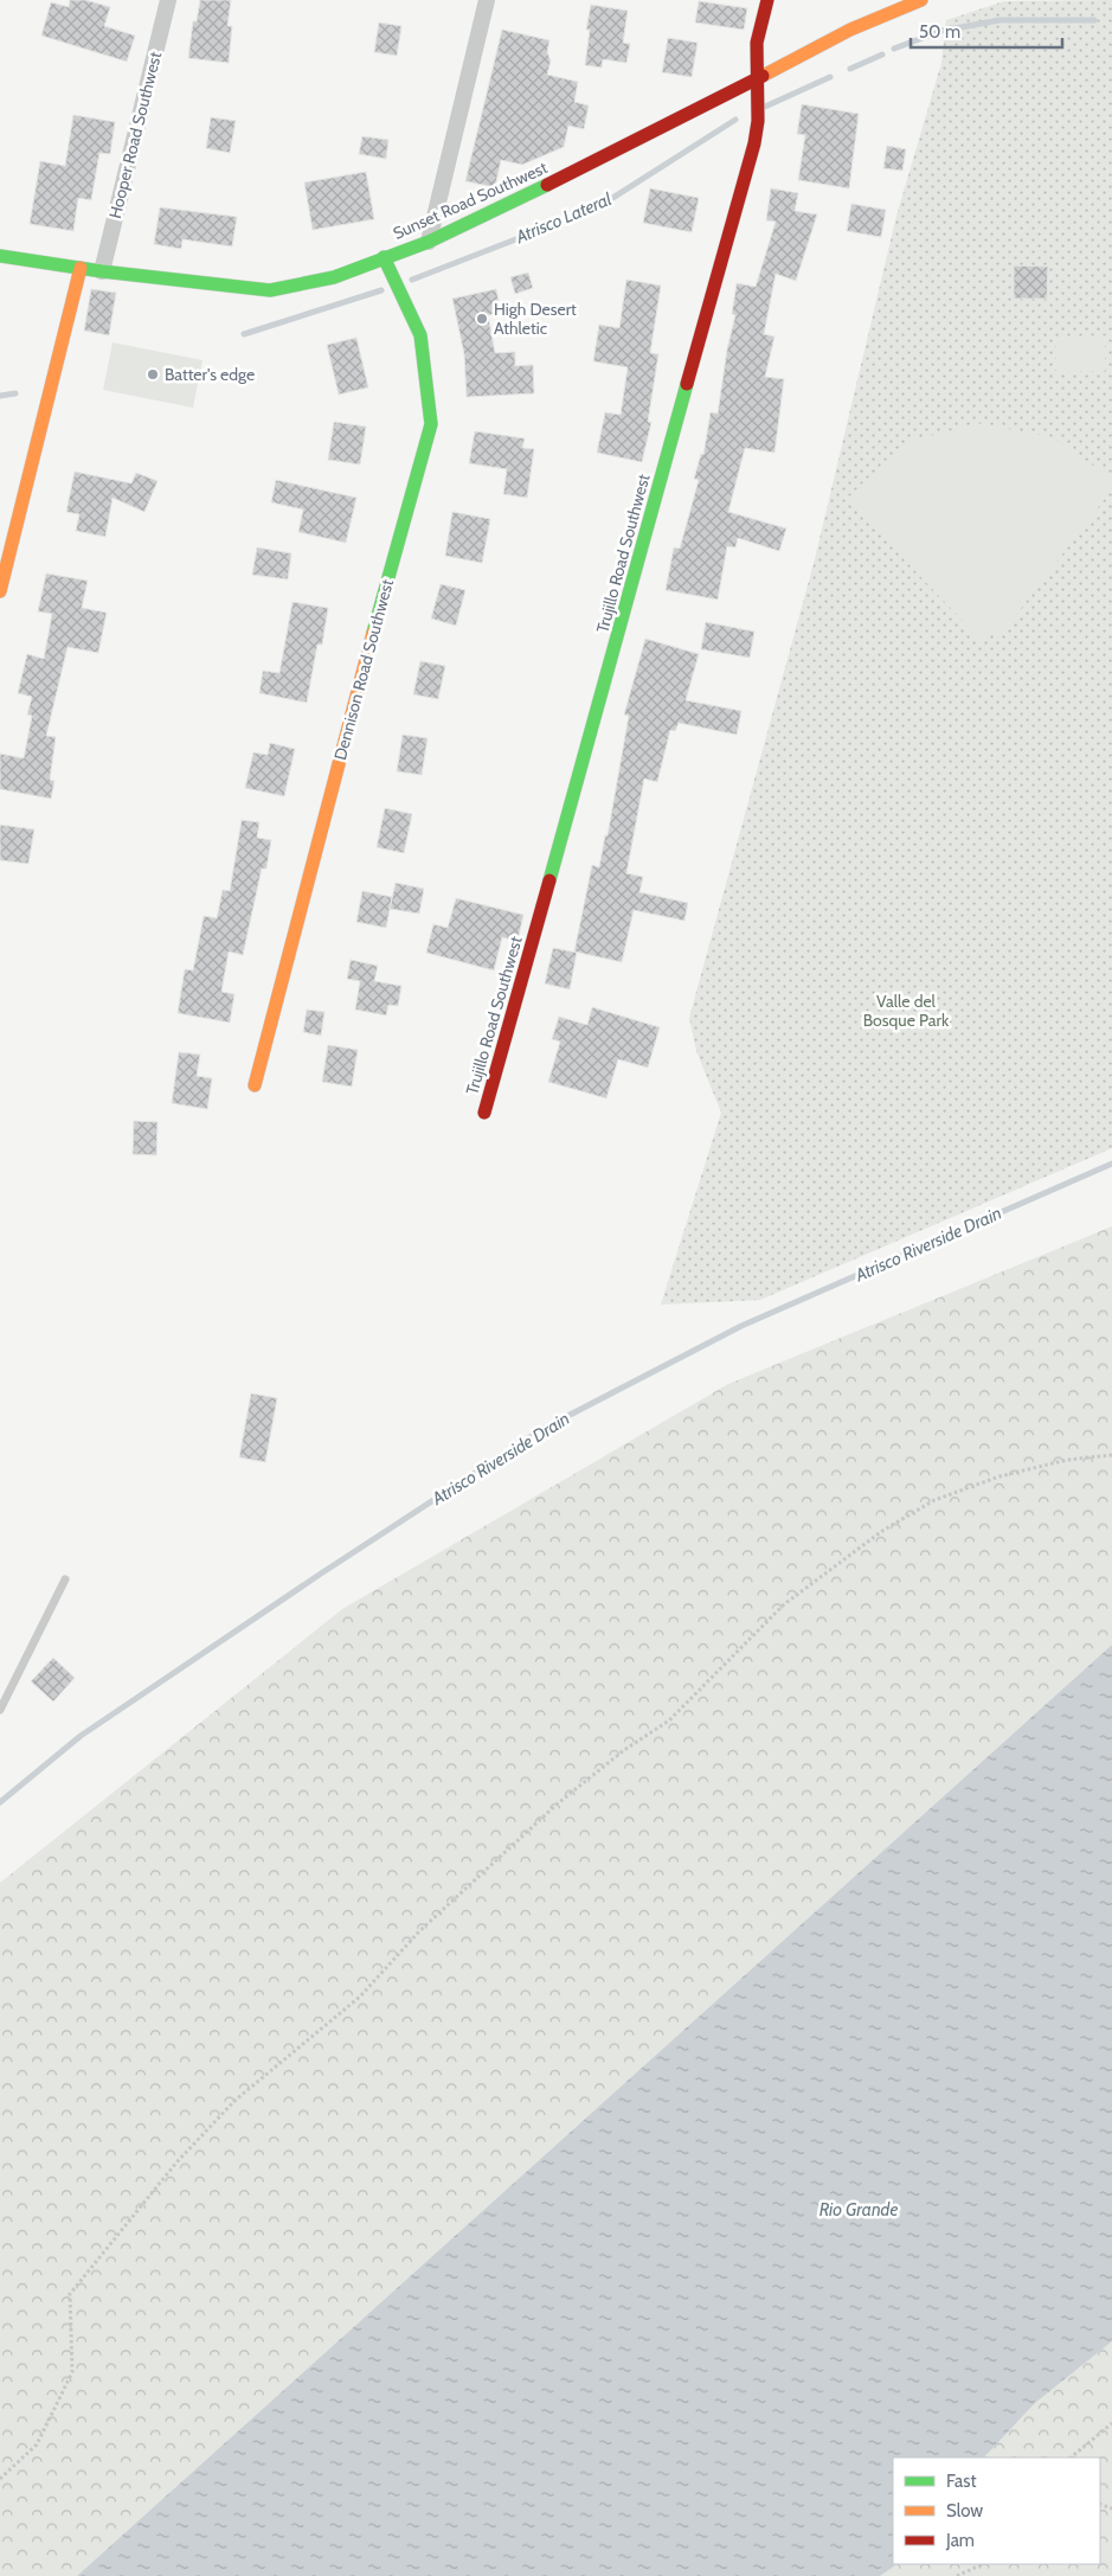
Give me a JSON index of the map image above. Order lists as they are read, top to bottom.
{
  "streets": {
    "street": [
      "Hooper Road Southwest",
      "Sunset Road Southwest",
      "Trujillo Road Southwest",
      "Dennison Road Southwest"
    ]
  },
  "crossings": [
    ["Hooper Road Southwest", "Sunset Road Southwest"],
    ["Sunset Road Southwest", "Trujillo Road Southwest"],
    ["Sunset Road Southwest", "Dennison Road Southwest"]
  ],
  "water": ["Atrisco Lateral", "Atrisco Riverside Drain", "Rio Grande"],
  "parks": ["Valle del Bosque Park"],
  "places": ["High Desert Athletic", "Batter's edge"],
  "legend": ["Fast", "Slow", "Jam"],
  "scale_bar": "50 m"
}
